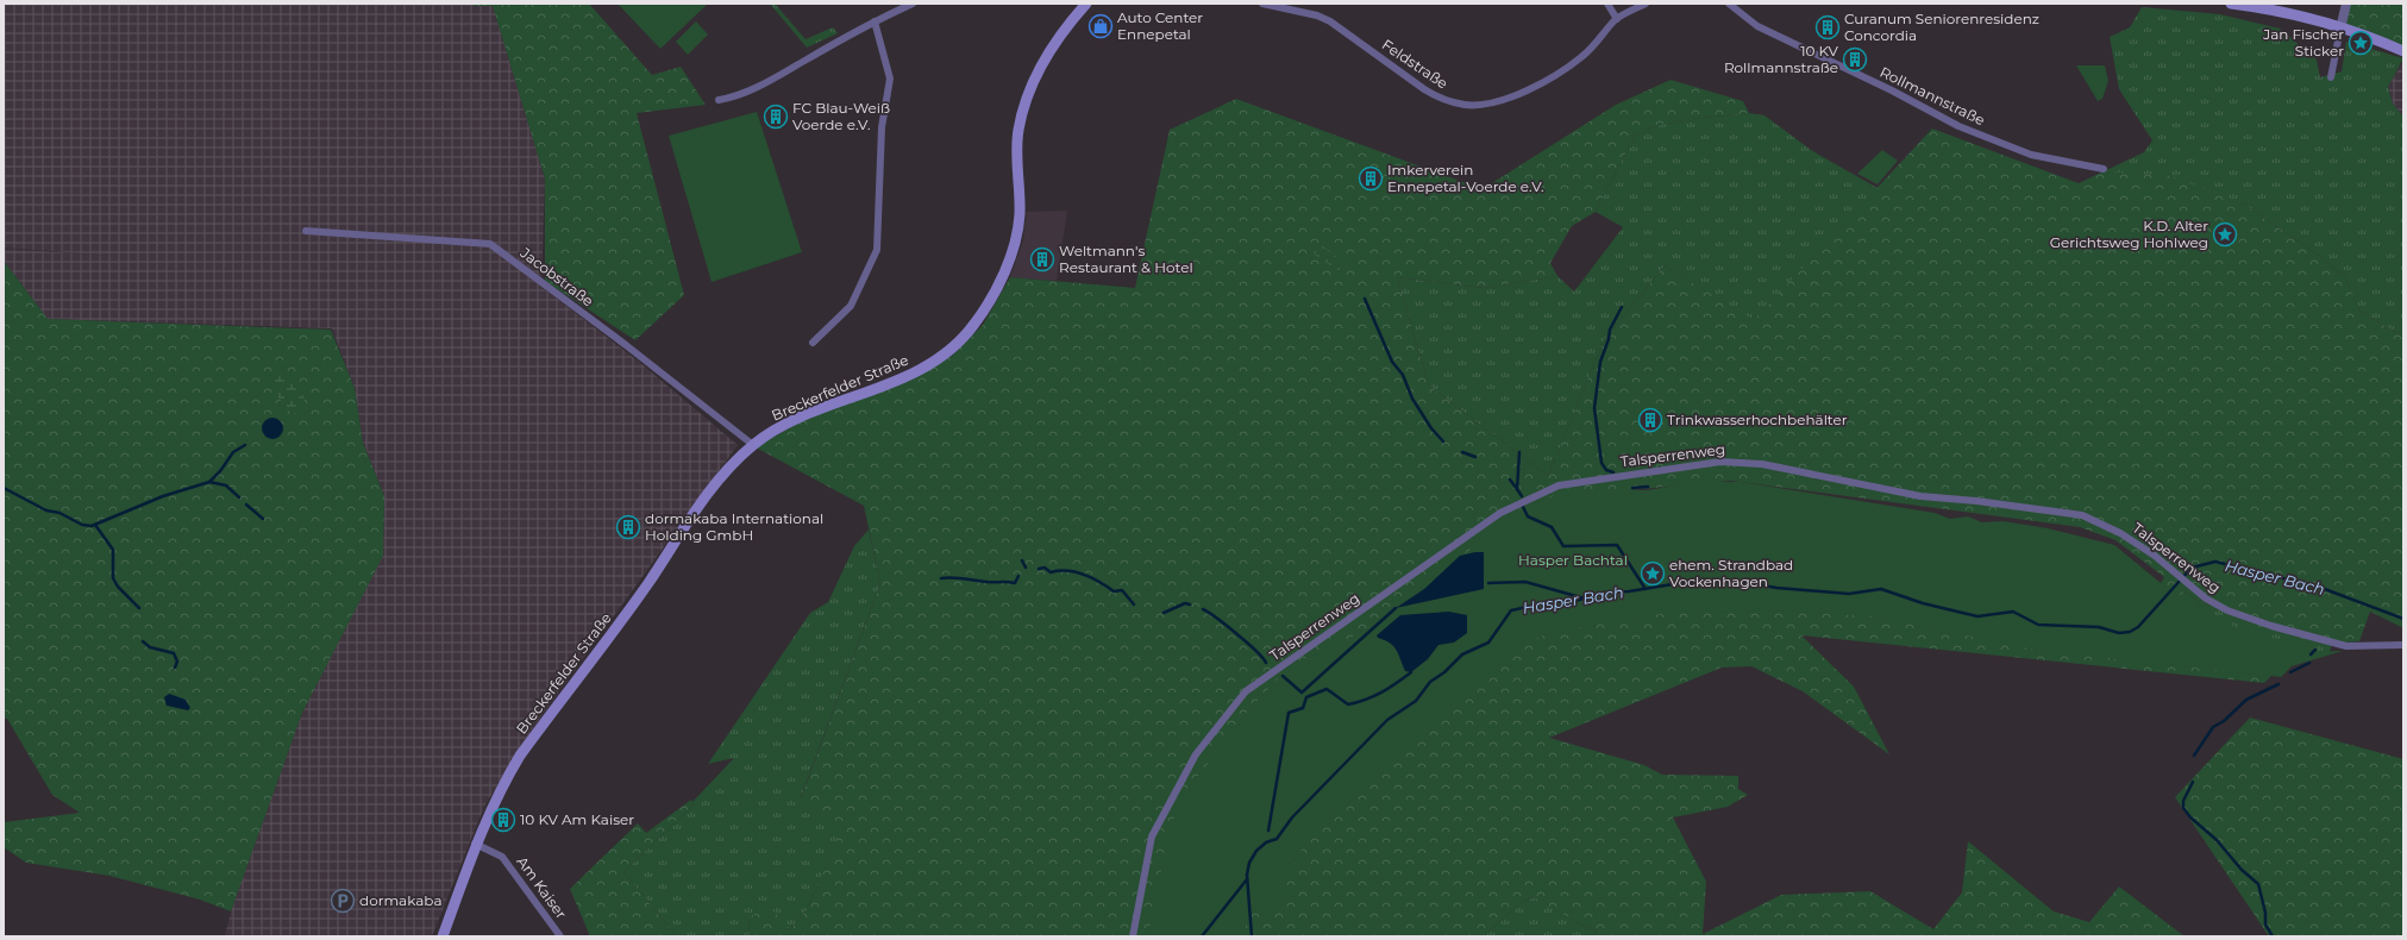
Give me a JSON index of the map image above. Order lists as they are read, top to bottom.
{
  "streets": {
    "main road": ["Breckerfelder Straße"],
    "street": [
      "Feldstraße",
      "Rollmannstraße",
      "Jacobstraße",
      "Talsperrenweg",
      "Am Kaiser"
    ]
  },
  "crossings": [
    ["Jacobstraße", "Breckerfelder Straße"],
    ["Breckerfelder Straße", "Am Kaiser"]
  ],
  "water": ["Hasper Bach"],
  "parks": ["Hasper Bachtal"],
  "places": {
    "shop": ["Auto Center Ennepetal"],
    "building": [
      "Curanum Seniorenresidenz Concordia",
      "10 KV Rollmannstraße",
      "FC Blau-Weiß Voerde e.V.",
      "Imkerverein Ennepetal-Voerde e.V.",
      "Weltmann's Restaurant & Hotel",
      "Trinkwasserhochbehälter",
      "dormakaba International Holding GmbH",
      "10 KV Am Kaiser"
    ],
    "place": ["Jan Fischer Sticker", "K.D. Alter Gerichtsweg Hohlweg", "ehem. Strandbad Vockenhagen"],
    "parking": ["dormakaba"]
  }
}
